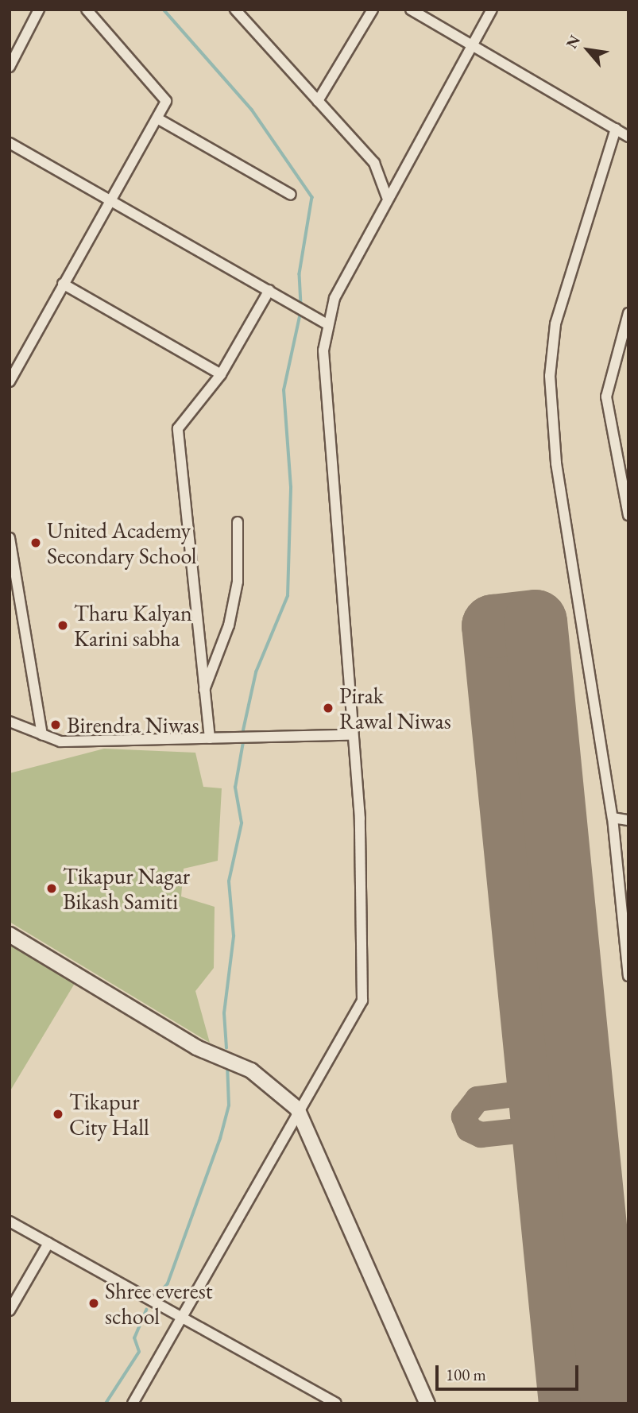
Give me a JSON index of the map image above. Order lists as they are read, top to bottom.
{
  "places": [
    "United Academy Secondary School",
    "Tharu Kalyan Karini sabha",
    "Pirak Rawal Niwas",
    "Birendra Niwas",
    "Tikapur Nagar Bikash Samiti",
    "Tikapur City Hall",
    "Shree everest school"
  ],
  "scale_bar": "100 m",
  "north": "top left"
}
